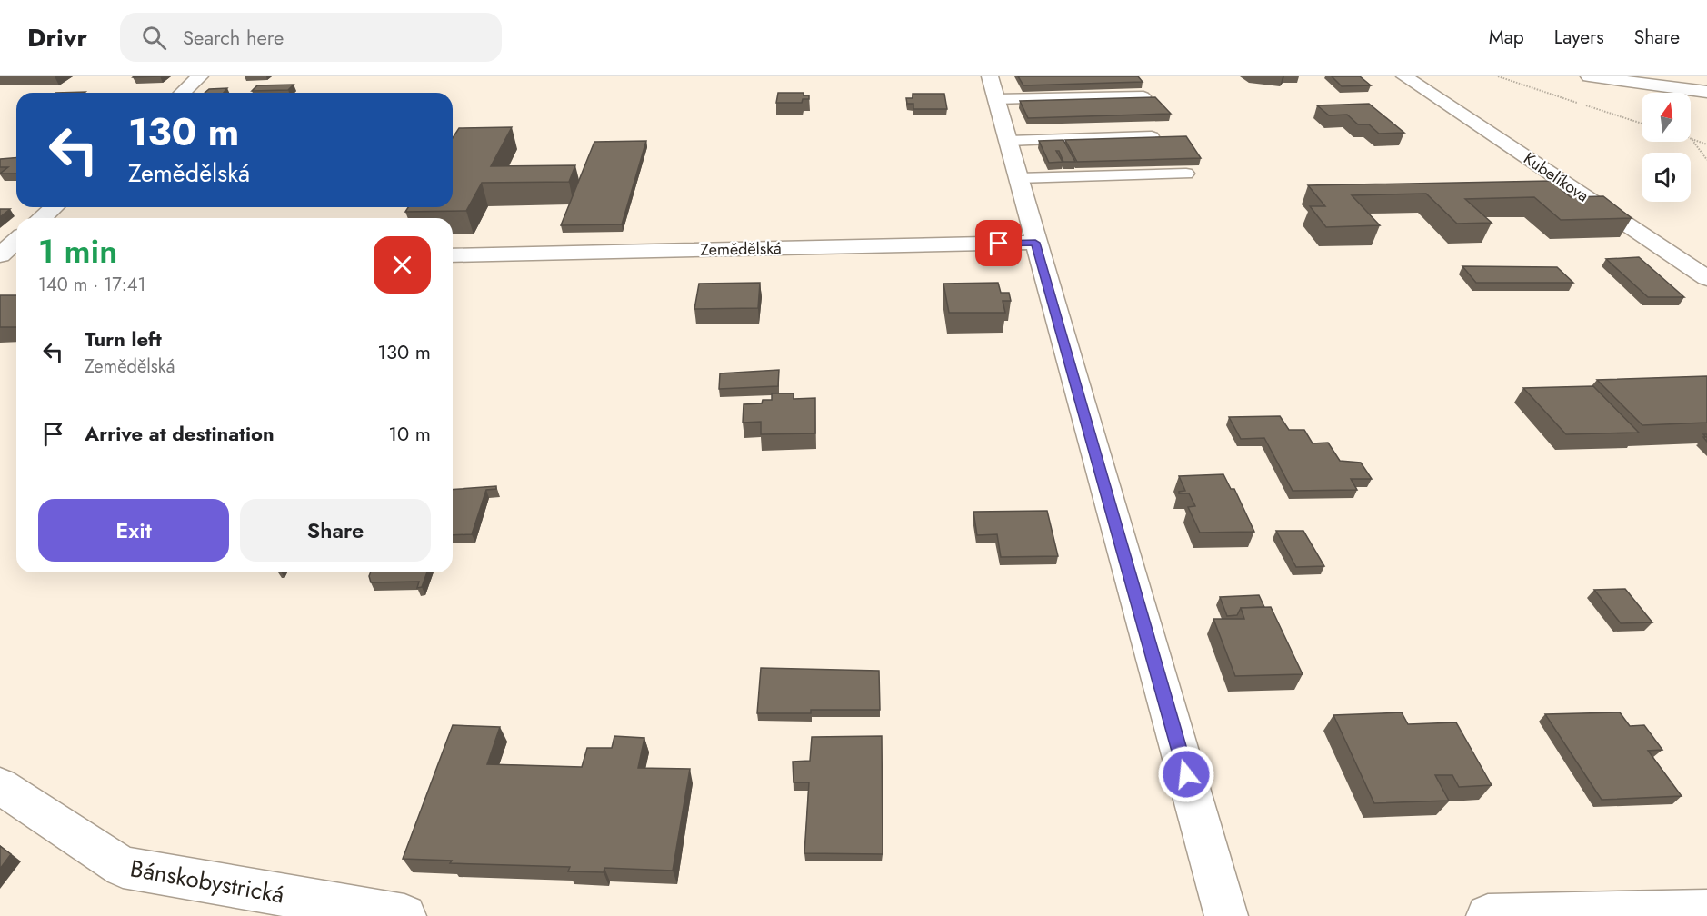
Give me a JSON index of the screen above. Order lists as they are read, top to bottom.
{
  "streets": {
    "street": ["Kubelíkova", "Zemědělská", "Bánskobystrická"]
  },
  "north": "top",
  "page": {
    "header": "Drivr",
    "search": "Search here",
    "nav": ["Map", "Layers", "Share"],
    "turn": ["130 m", "Zemědělská"],
    "heading": ["1 min", "140 m · 17:41"],
    "list": [
      {
        "name": "Turn left",
        "note": "Zemědělská",
        "value": "130 m"
      },
      {
        "name": "Arrive at destination",
        "value": "10 m"
      }
    ],
    "buttons": ["Exit", "Share"]
  }
}
